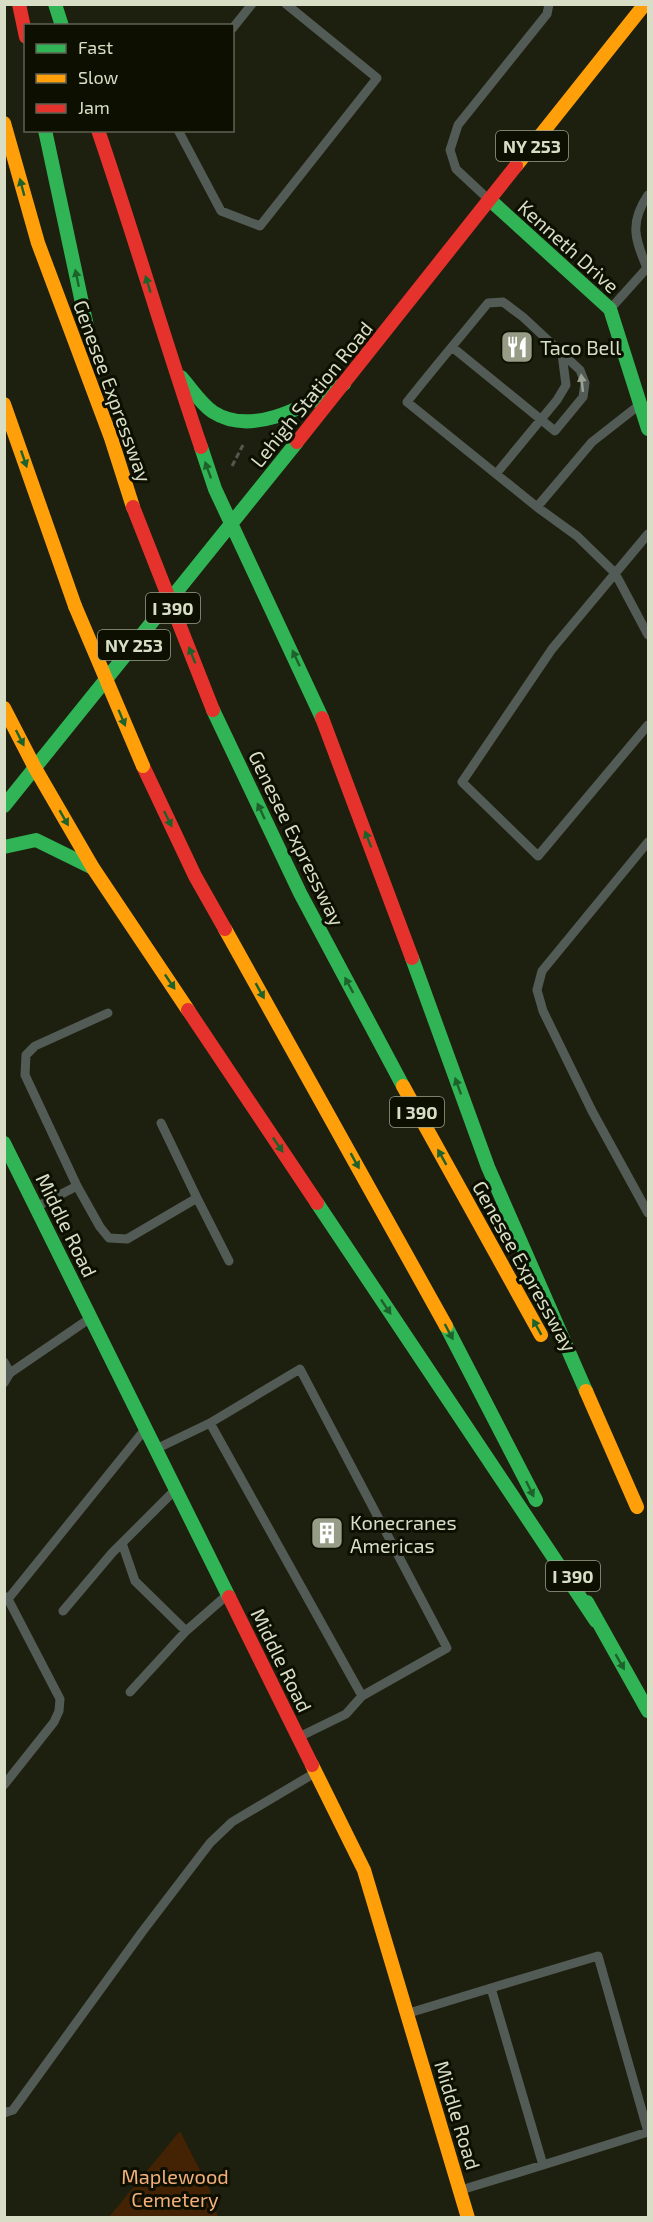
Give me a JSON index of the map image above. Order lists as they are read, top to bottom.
{
  "streets": {
    "main road": [
      "NY 253",
      "Kenneth Drive",
      "Genesee Expressway",
      "Lehigh Station Road",
      "I 390",
      "Middle Road"
    ]
  },
  "crossings": [
    ["Kenneth Drive", "Lehigh Station Road"]
  ],
  "parks": ["Maplewood Cemetery"],
  "places": {
    "restaurant": ["Taco Bell"],
    "building": ["Konecranes Americas"]
  },
  "legend": ["Fast", "Slow", "Jam"]
}
